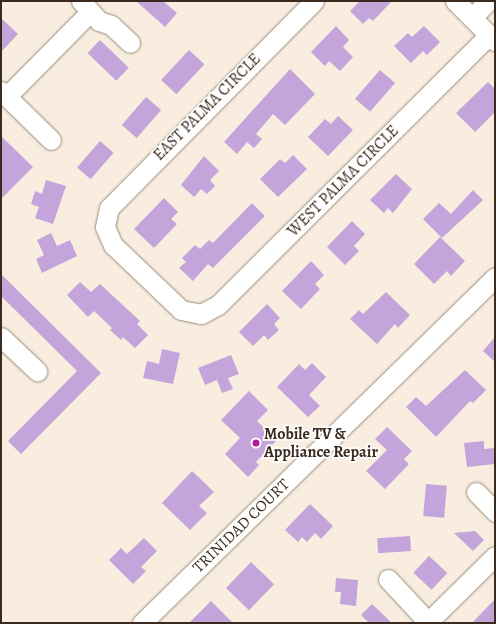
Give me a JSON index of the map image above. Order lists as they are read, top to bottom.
{
  "streets": {
    "street": ["EAST PALMA CIRCLE", "WEST PALMA CIRCLE", "TRINIDAD COURT"]
  },
  "crossings": [
    ["EAST PALMA CIRCLE", "WEST PALMA CIRCLE"]
  ],
  "places": ["Mobile TV & Appliance Repair"]
}
